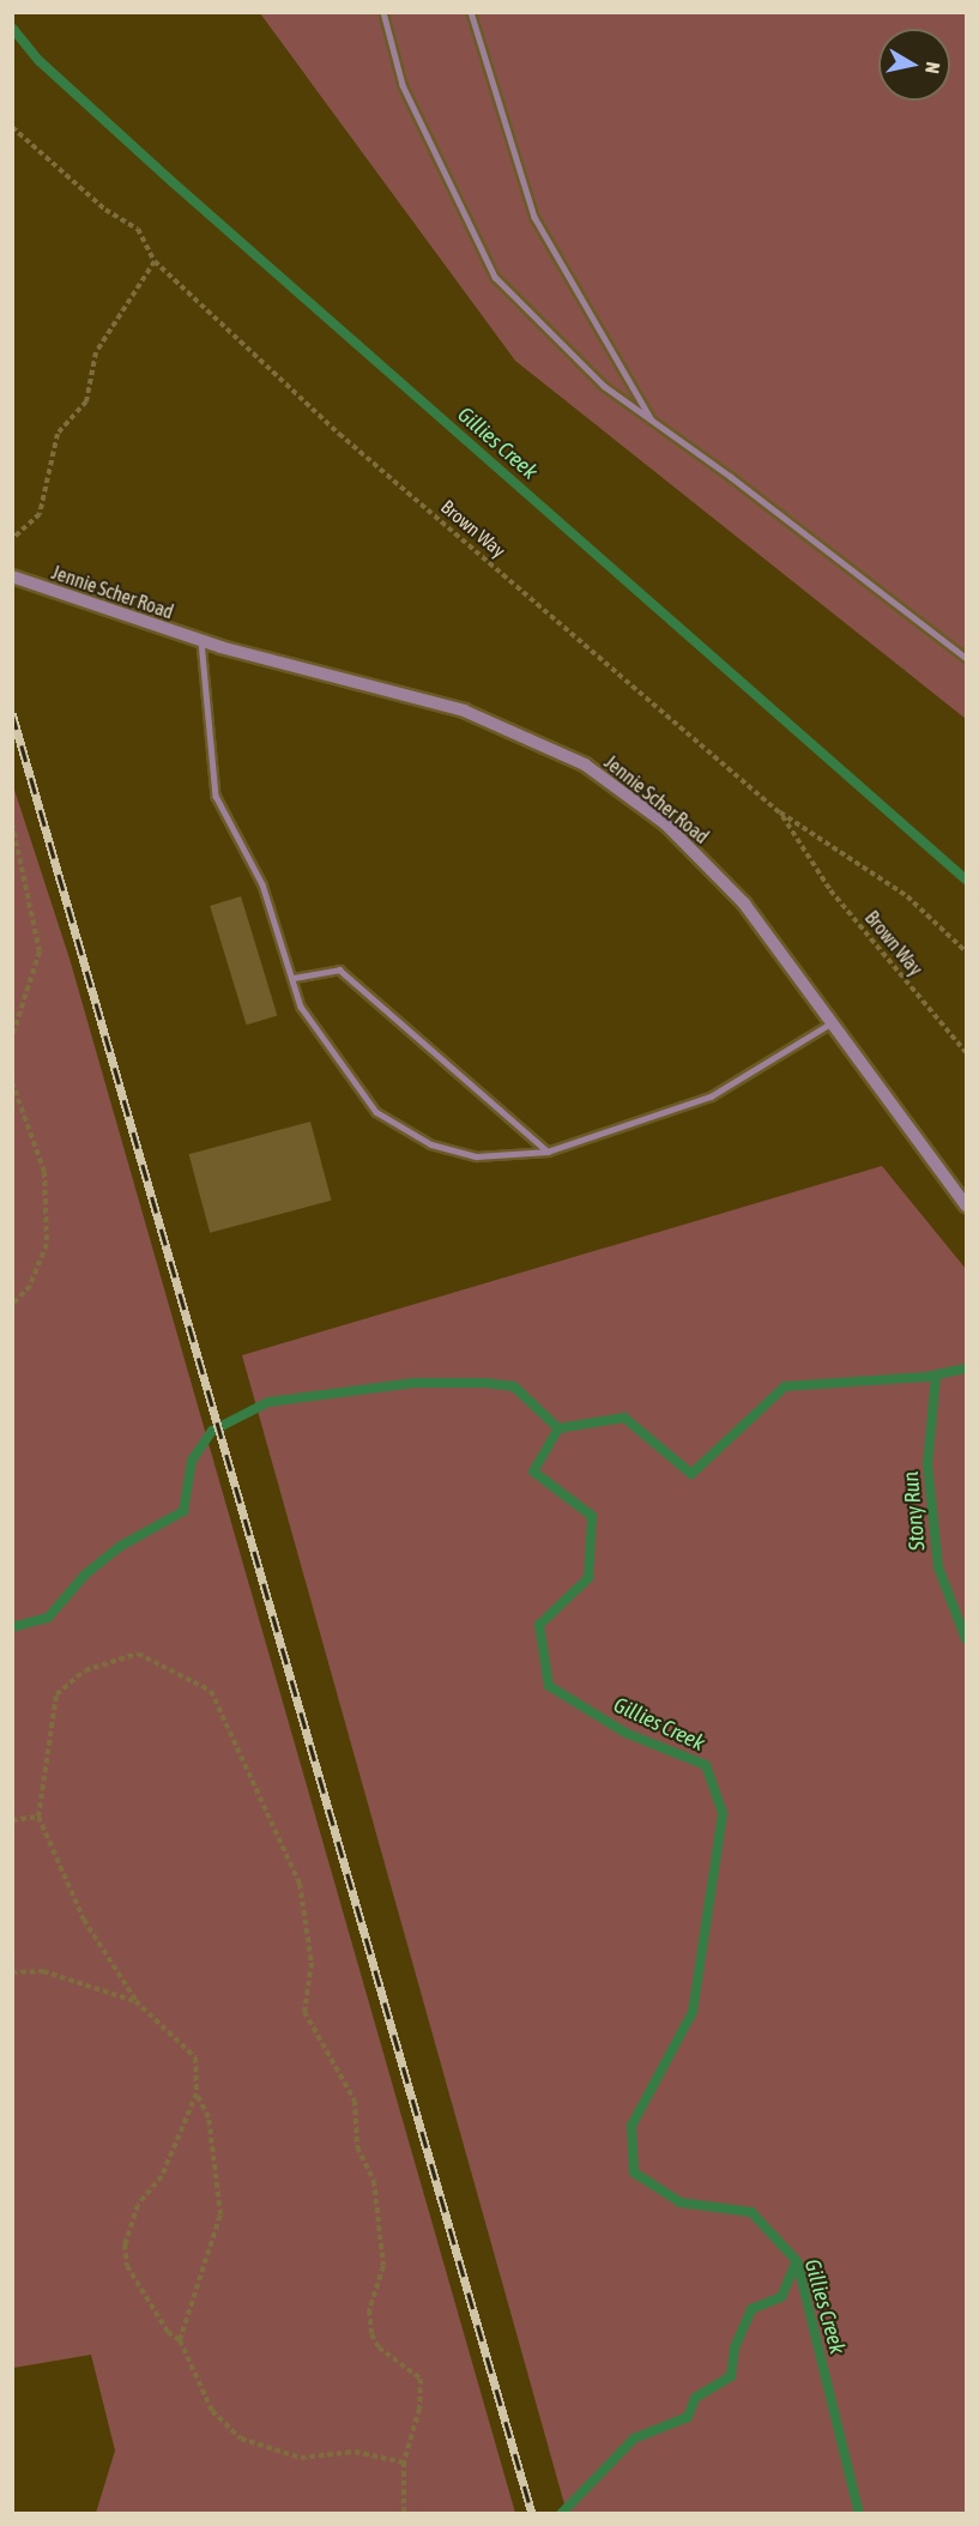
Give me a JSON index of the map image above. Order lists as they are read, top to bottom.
{
  "streets": {
    "street": ["Jennie Scher Road"],
    "path": ["Brown Way"]
  },
  "water": ["Gillies Creek", "Stony Run"],
  "north": "right"
}
